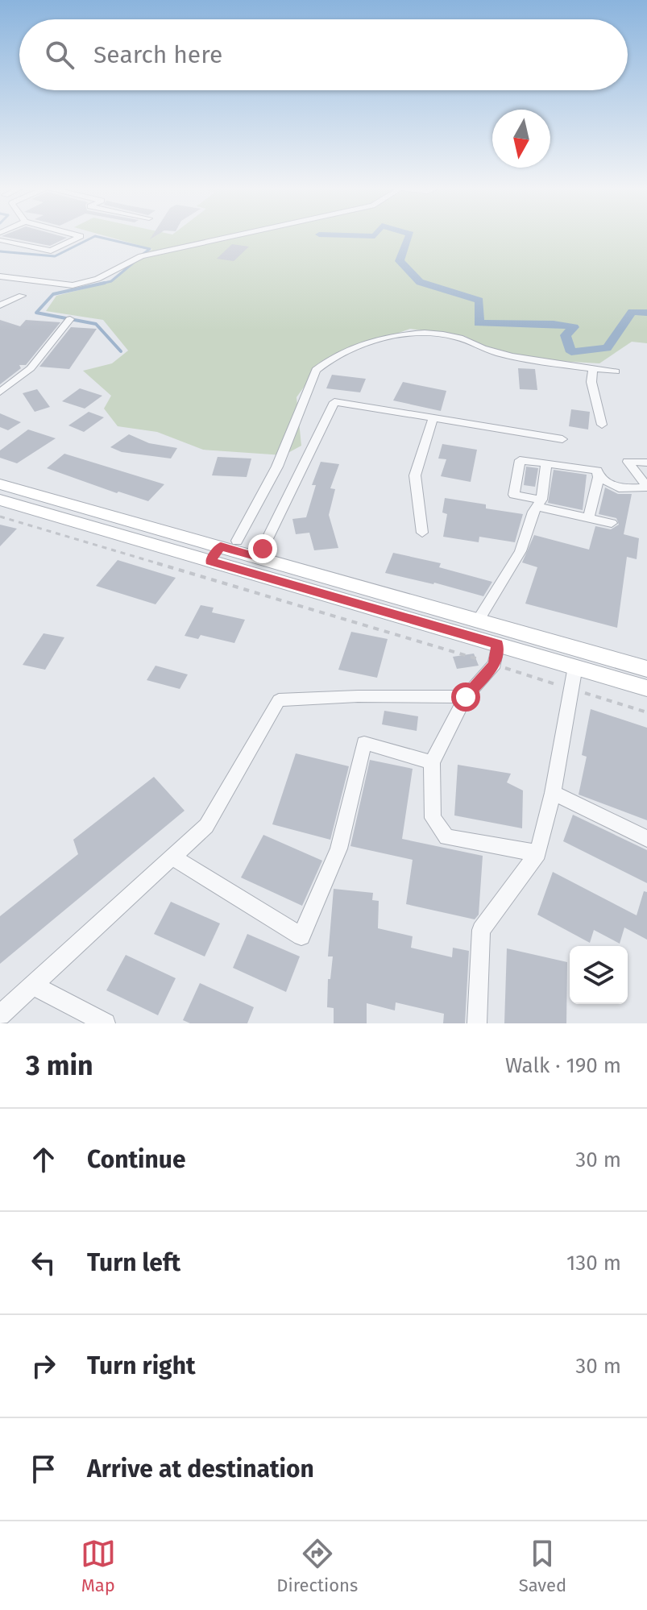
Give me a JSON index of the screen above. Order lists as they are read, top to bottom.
{
  "north": "bottom",
  "page": {
    "search": "Search here",
    "heading": ["3 min", "Walk · 190 m"],
    "list": [
      ["Continue", "30 m"],
      ["Turn left", "130 m"],
      ["Turn right", "30 m"],
      "Arrive at destination"
    ],
    "nav": ["Map", "Directions", "Saved"]
  }
}
